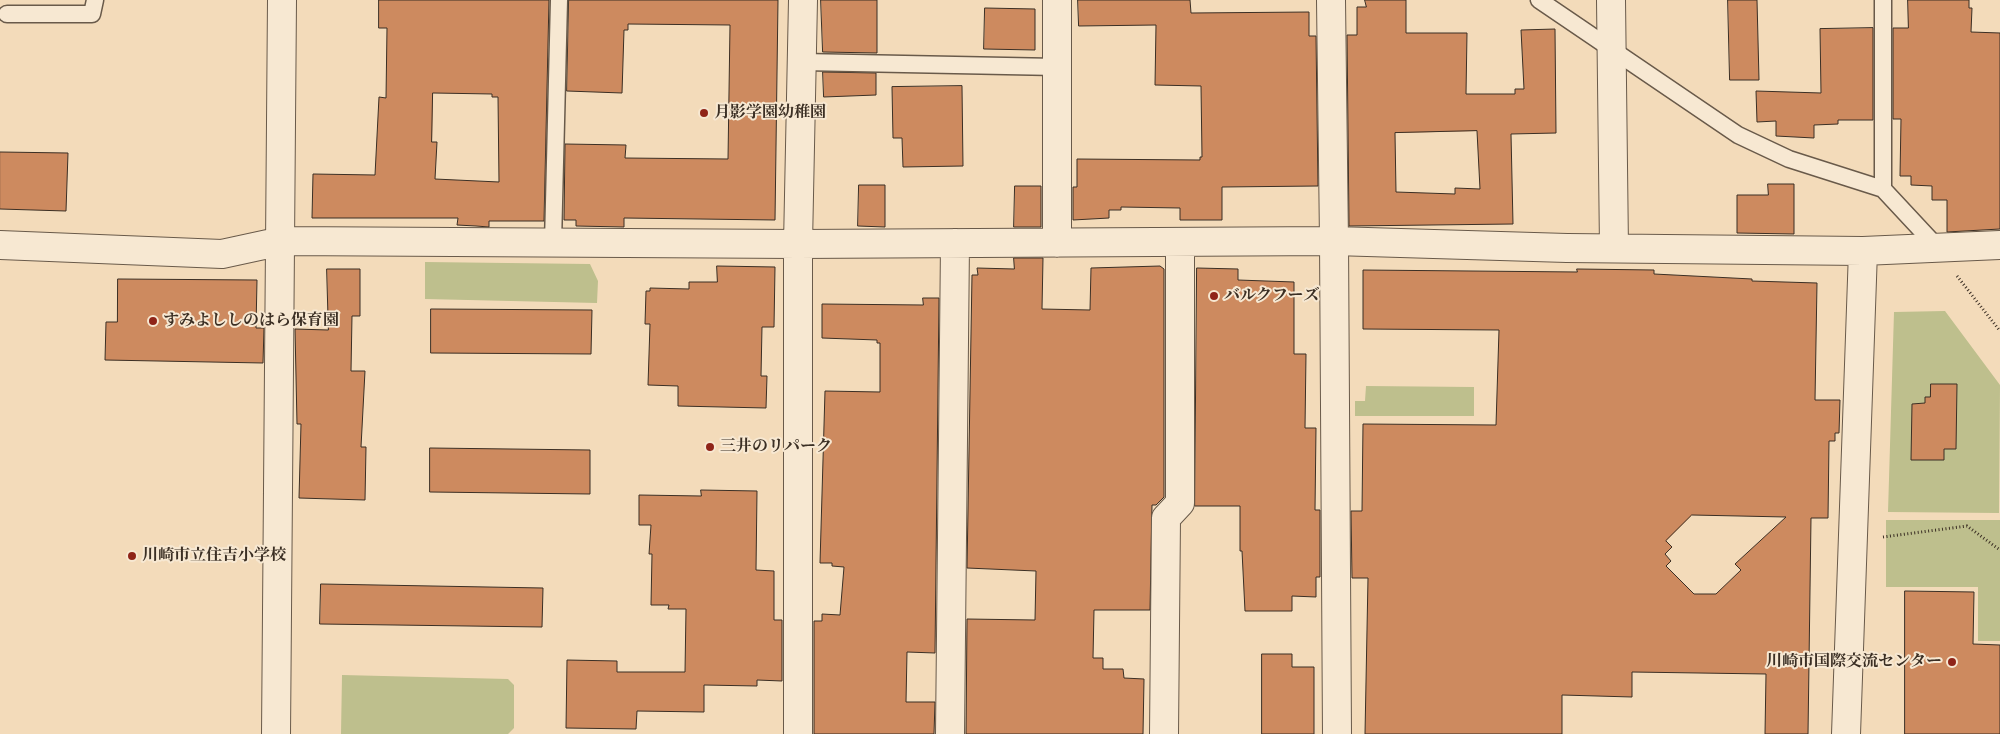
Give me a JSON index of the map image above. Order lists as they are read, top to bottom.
{
  "places": [
    "月影学園幼稚園",
    "バルクフーズ",
    "すみよししのはら保育園",
    "三井のリパーク",
    "川崎市立住吉小学校",
    "川崎市国際交流センター"
  ]
}
